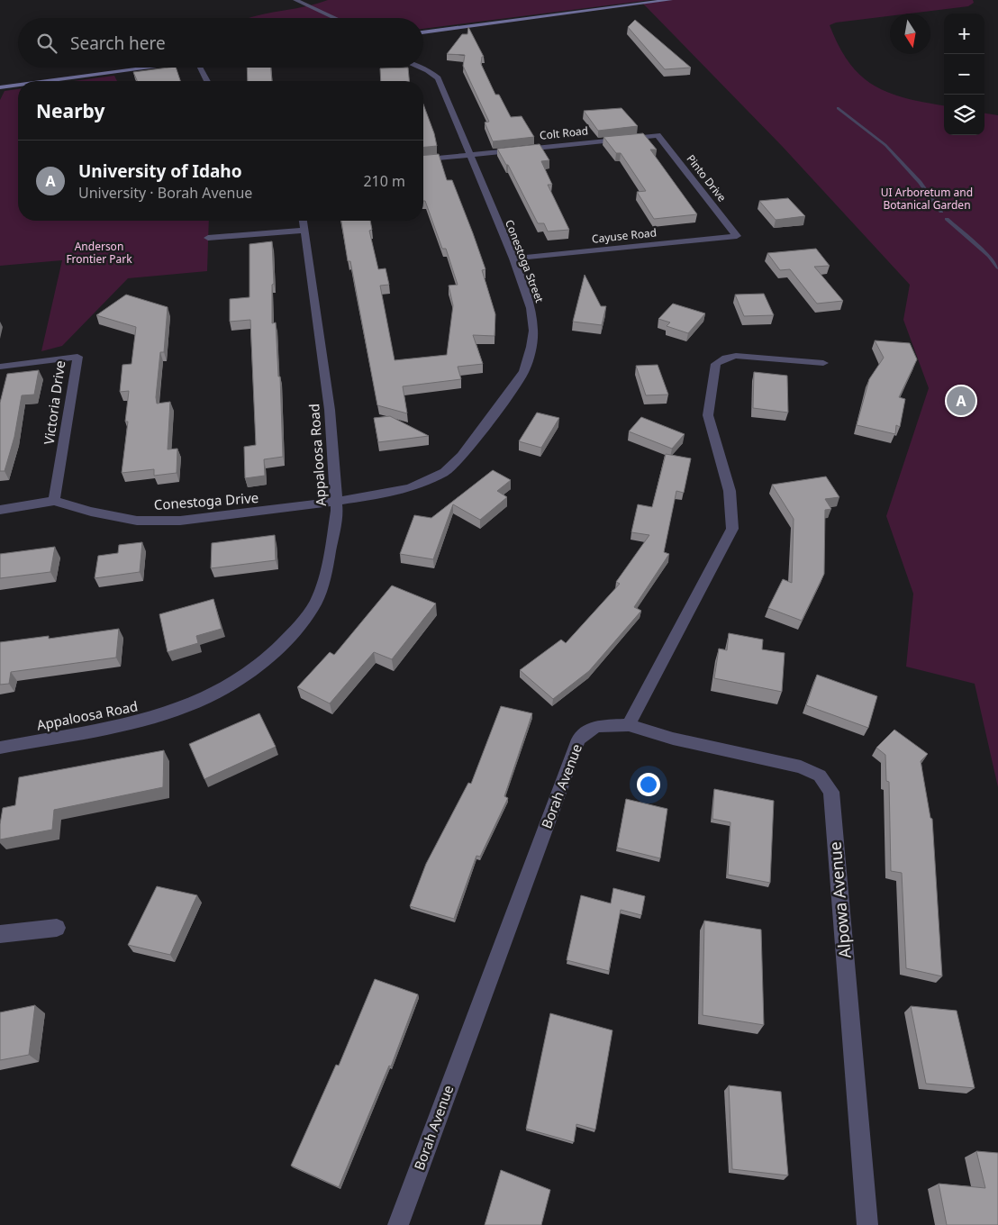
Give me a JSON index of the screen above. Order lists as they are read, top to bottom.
{
  "streets": {
    "street": [
      "Colt Road",
      "Pinto Drive",
      "Cayuse Road",
      "Conestoga Street",
      "Victoria Drive",
      "Appaloosa Road",
      "Conestoga Drive",
      "Borah Avenue",
      "Alpowa Avenue"
    ]
  },
  "crossings": [
    ["Colt Road", "Pinto Drive"],
    ["Colt Road", "Conestoga Street"],
    ["Pinto Drive", "Cayuse Road"],
    ["Cayuse Road", "Conestoga Street"],
    ["Conestoga Street", "Appaloosa Road"],
    ["Conestoga Street", "Conestoga Drive"],
    ["Victoria Drive", "Conestoga Drive"],
    ["Appaloosa Road", "Conestoga Drive"],
    ["Borah Avenue", "Alpowa Avenue"]
  ],
  "parks": ["UI Arboretum and Botanical Garden", "Anderson Frontier Park"],
  "north": "bottom",
  "page": {
    "map_buttons": ["+", "−"],
    "search": "Search here",
    "heading": "Nearby",
    "list": [
      {
        "mark": "A",
        "name": "University of Idaho",
        "note": "University · Borah Avenue",
        "value": "210 m"
      }
    ],
    "pins": "A"
  }
}
